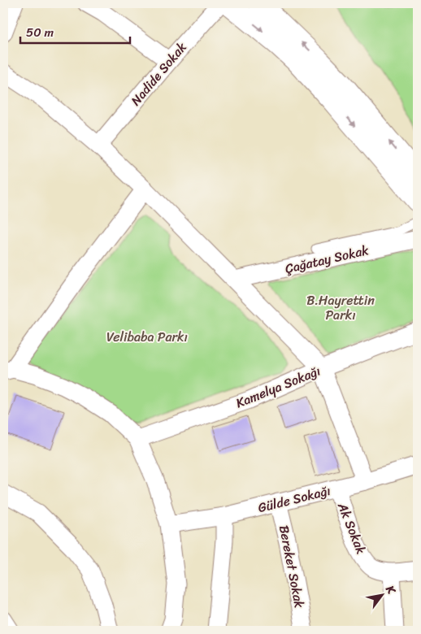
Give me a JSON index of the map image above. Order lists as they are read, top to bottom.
{
  "streets": {
    "street": [
      "Nadide Sokak",
      "Çağatay Sokak",
      "Kamelya Sokağı",
      "Gülde Sokağı",
      "Ak Sokak",
      "Bereket Sokak"
    ]
  },
  "crossings": [
    ["Gülde Sokağı", "Ak Sokak"],
    ["Gülde Sokağı", "Bereket Sokak"]
  ],
  "parks": ["B.Hayrettin Parkı", "Velibaba Parkı"],
  "scale_bar": "50 m",
  "north": "top right"
}
